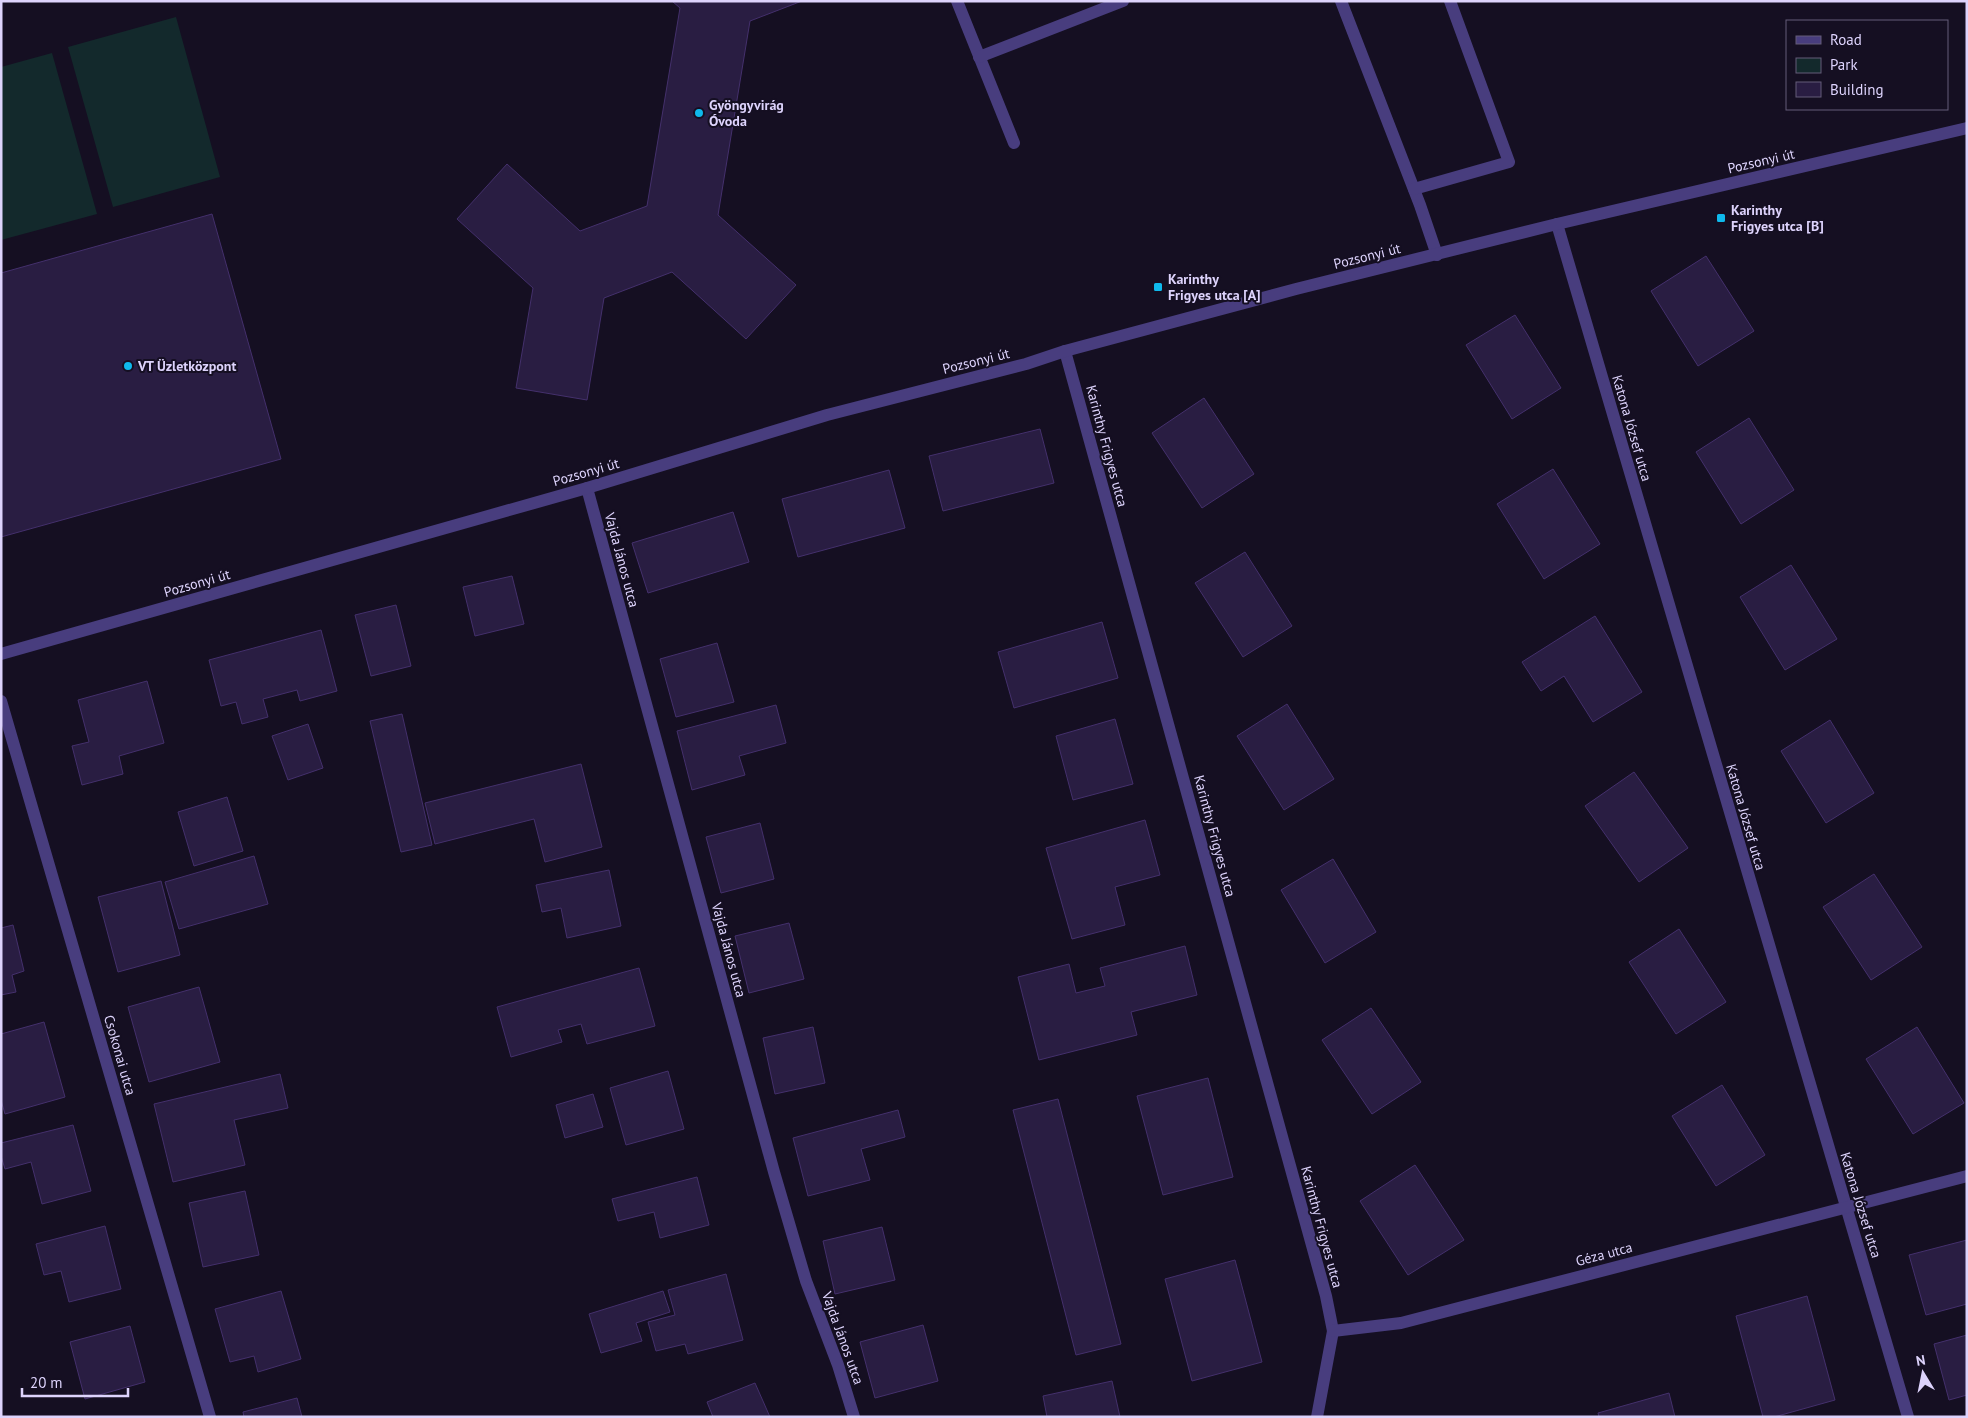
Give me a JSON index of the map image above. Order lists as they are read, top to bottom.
{
  "streets": {
    "street": [
      "Pozsonyi út",
      "Katona József utca",
      "Karinthy Frigyes utca",
      "Vajda János utca",
      "Csokonai utca",
      "Géza utca"
    ]
  },
  "crossings": [
    ["Pozsonyi út", "Katona József utca"],
    ["Pozsonyi út", "Karinthy Frigyes utca"],
    ["Pozsonyi út", "Vajda János utca"],
    ["Katona József utca", "Géza utca"],
    ["Karinthy Frigyes utca", "Géza utca"]
  ],
  "places": {
    "other": ["Gyöngyvirág Óvoda", "VT Üzletközpont"],
    "transit": ["Karinthy Frigyes utca [B]", "Karinthy Frigyes utca [A]"]
  },
  "legend": ["Road", "Park", "Building"],
  "scale_bar": "20 m",
  "north": "top"
}
